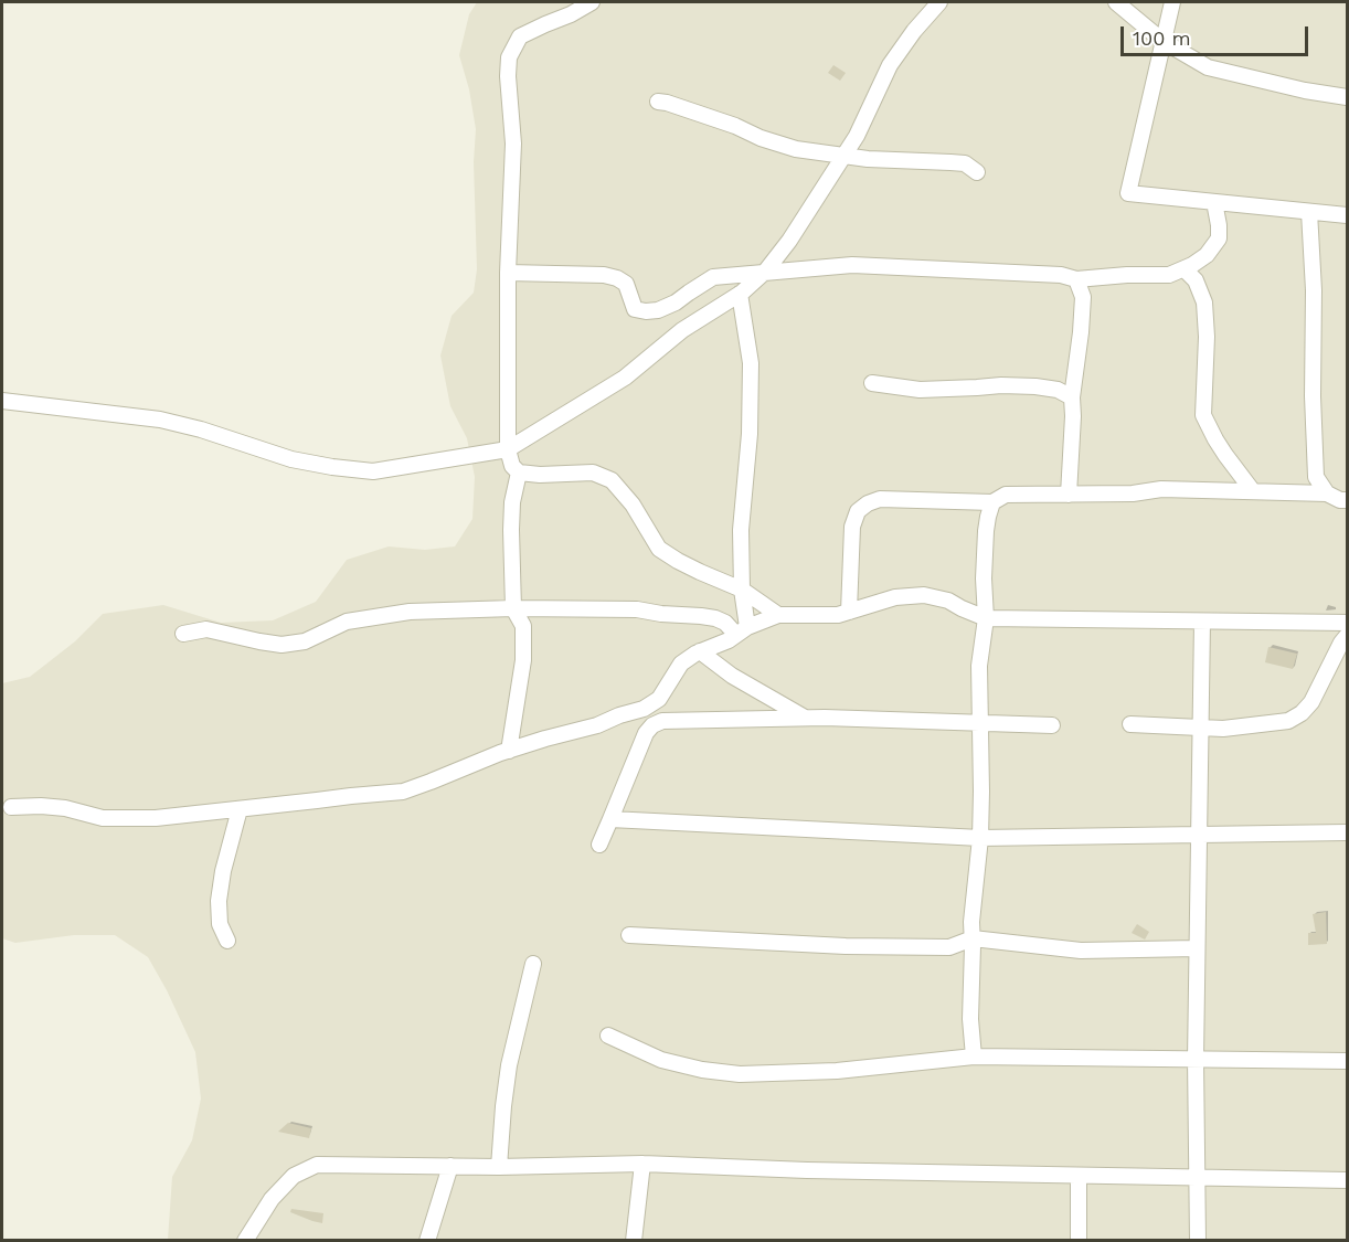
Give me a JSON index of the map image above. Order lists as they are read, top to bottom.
{
  "scale_bar": "100 m"
}
